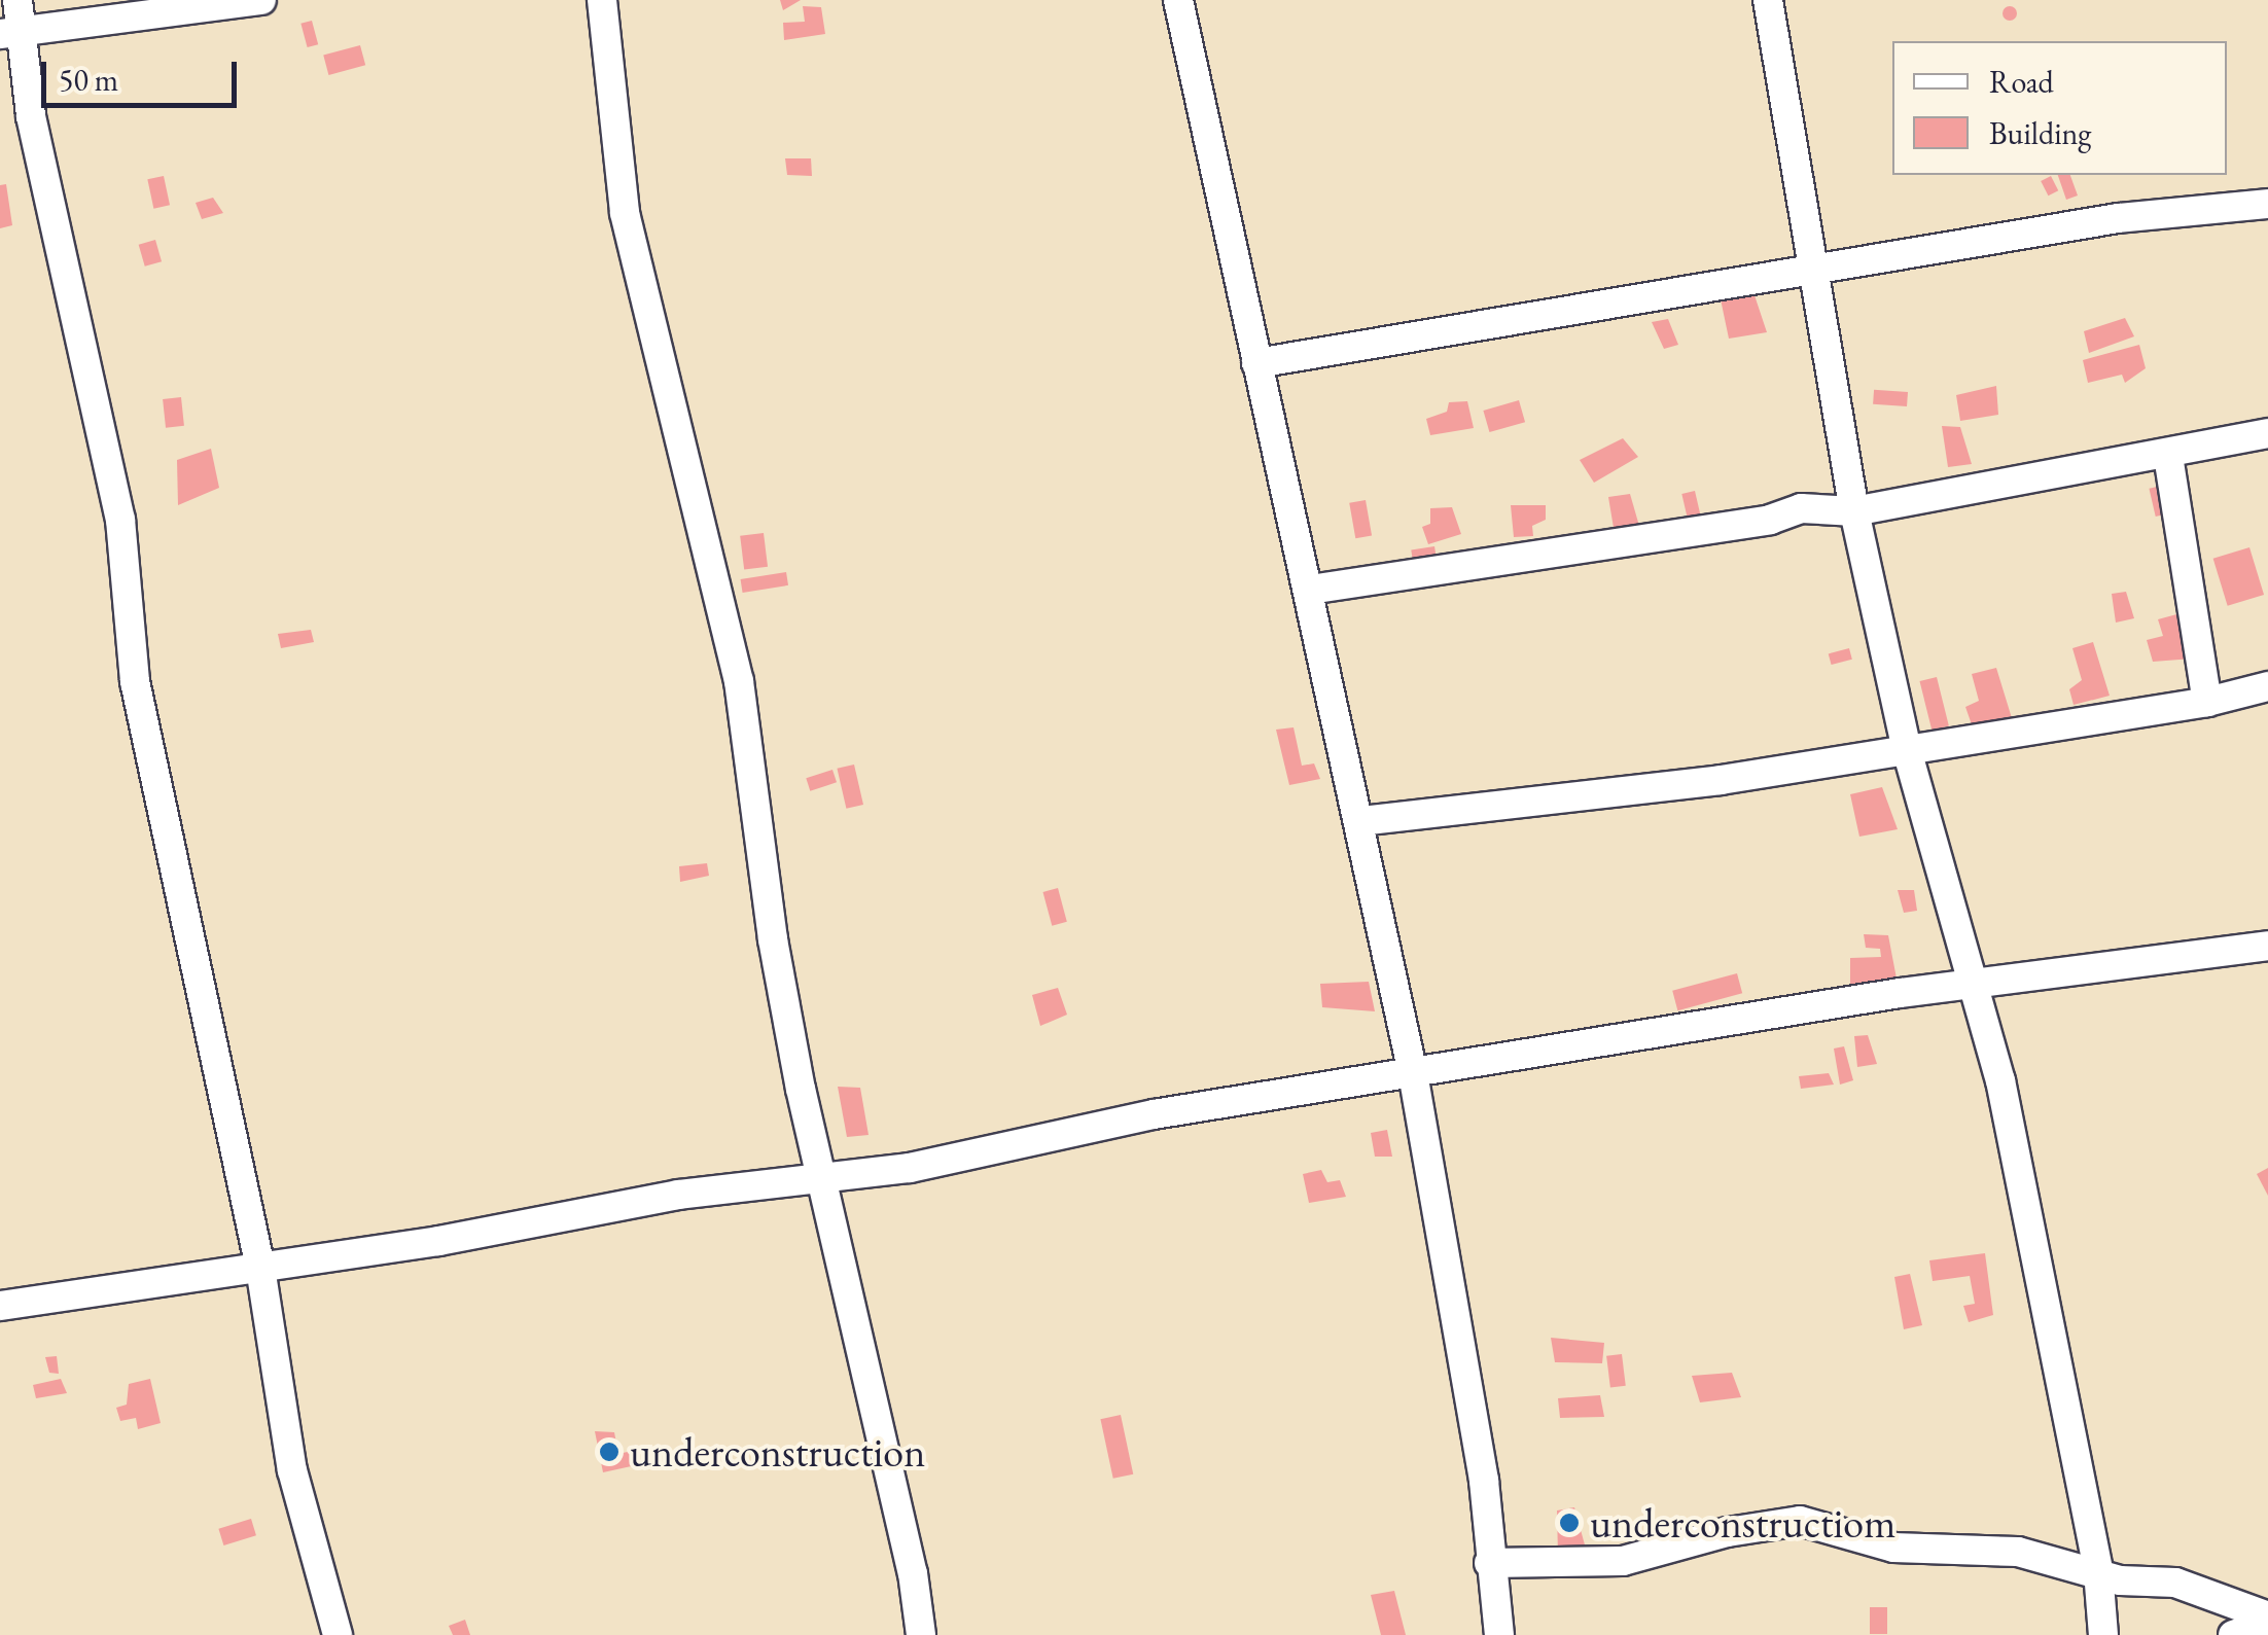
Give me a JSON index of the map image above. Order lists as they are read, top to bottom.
{
  "places": ["underconstruction", "underconstructiom"],
  "legend": ["Road", "Building"],
  "scale_bar": "50 m"
}
